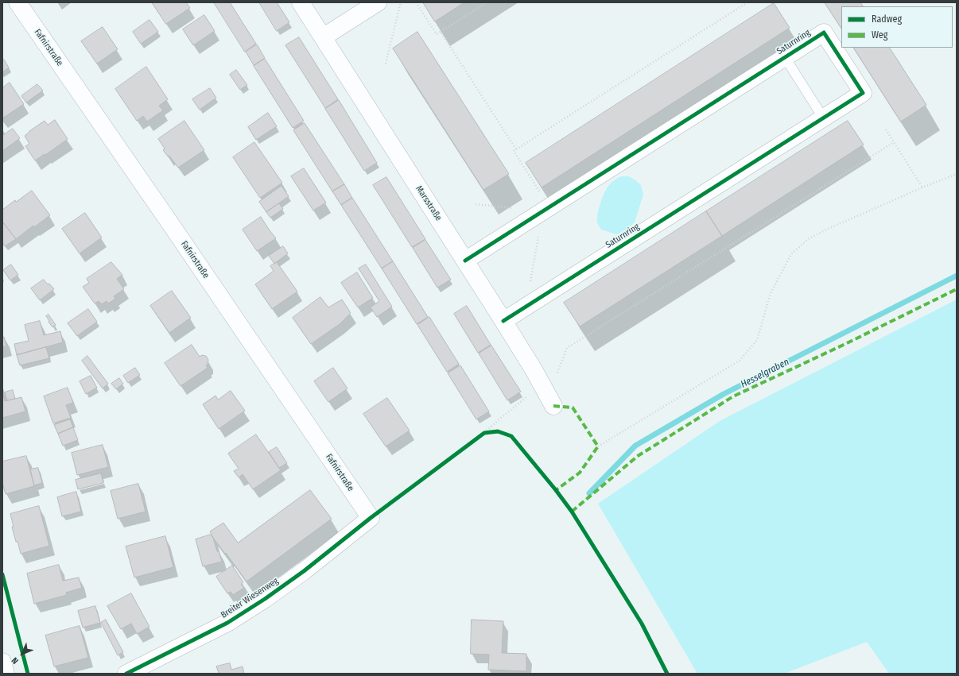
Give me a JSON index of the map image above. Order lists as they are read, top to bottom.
{
  "streets": {
    "street": [
      "Saturnring",
      "Fafnirstraße",
      "Marsstraße",
      "Breiter Wiesenweg"
    ]
  },
  "crossings": [
    ["Saturnring", "Marsstraße"],
    ["Fafnirstraße", "Breiter Wiesenweg"]
  ],
  "water": ["Hesselgraben"],
  "legend": ["Radweg", "Weg"],
  "north": "bottom left"
}
